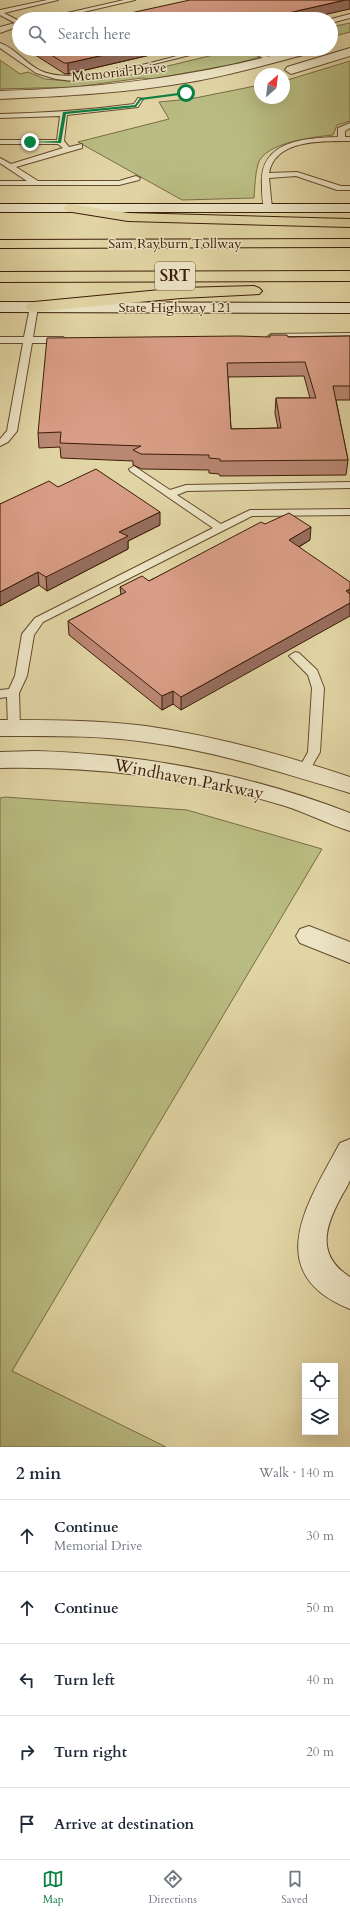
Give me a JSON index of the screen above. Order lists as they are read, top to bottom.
{
  "streets": {
    "highway": ["Sam Rayburn Tollway", "SRT"],
    "street": ["Memorial Drive", "State Highway 121", "Windhaven Parkway"]
  },
  "north": "top right",
  "page": {
    "search": "Search here",
    "heading": ["2 min", "Walk · 140 m"],
    "list": [
      ["Continue", "Memorial Drive", "30 m"],
      ["Continue", "50 m"],
      ["Turn left", "40 m"],
      ["Turn right", "20 m"],
      "Arrive at destination"
    ],
    "nav": ["Map", "Directions", "Saved"]
  }
}
